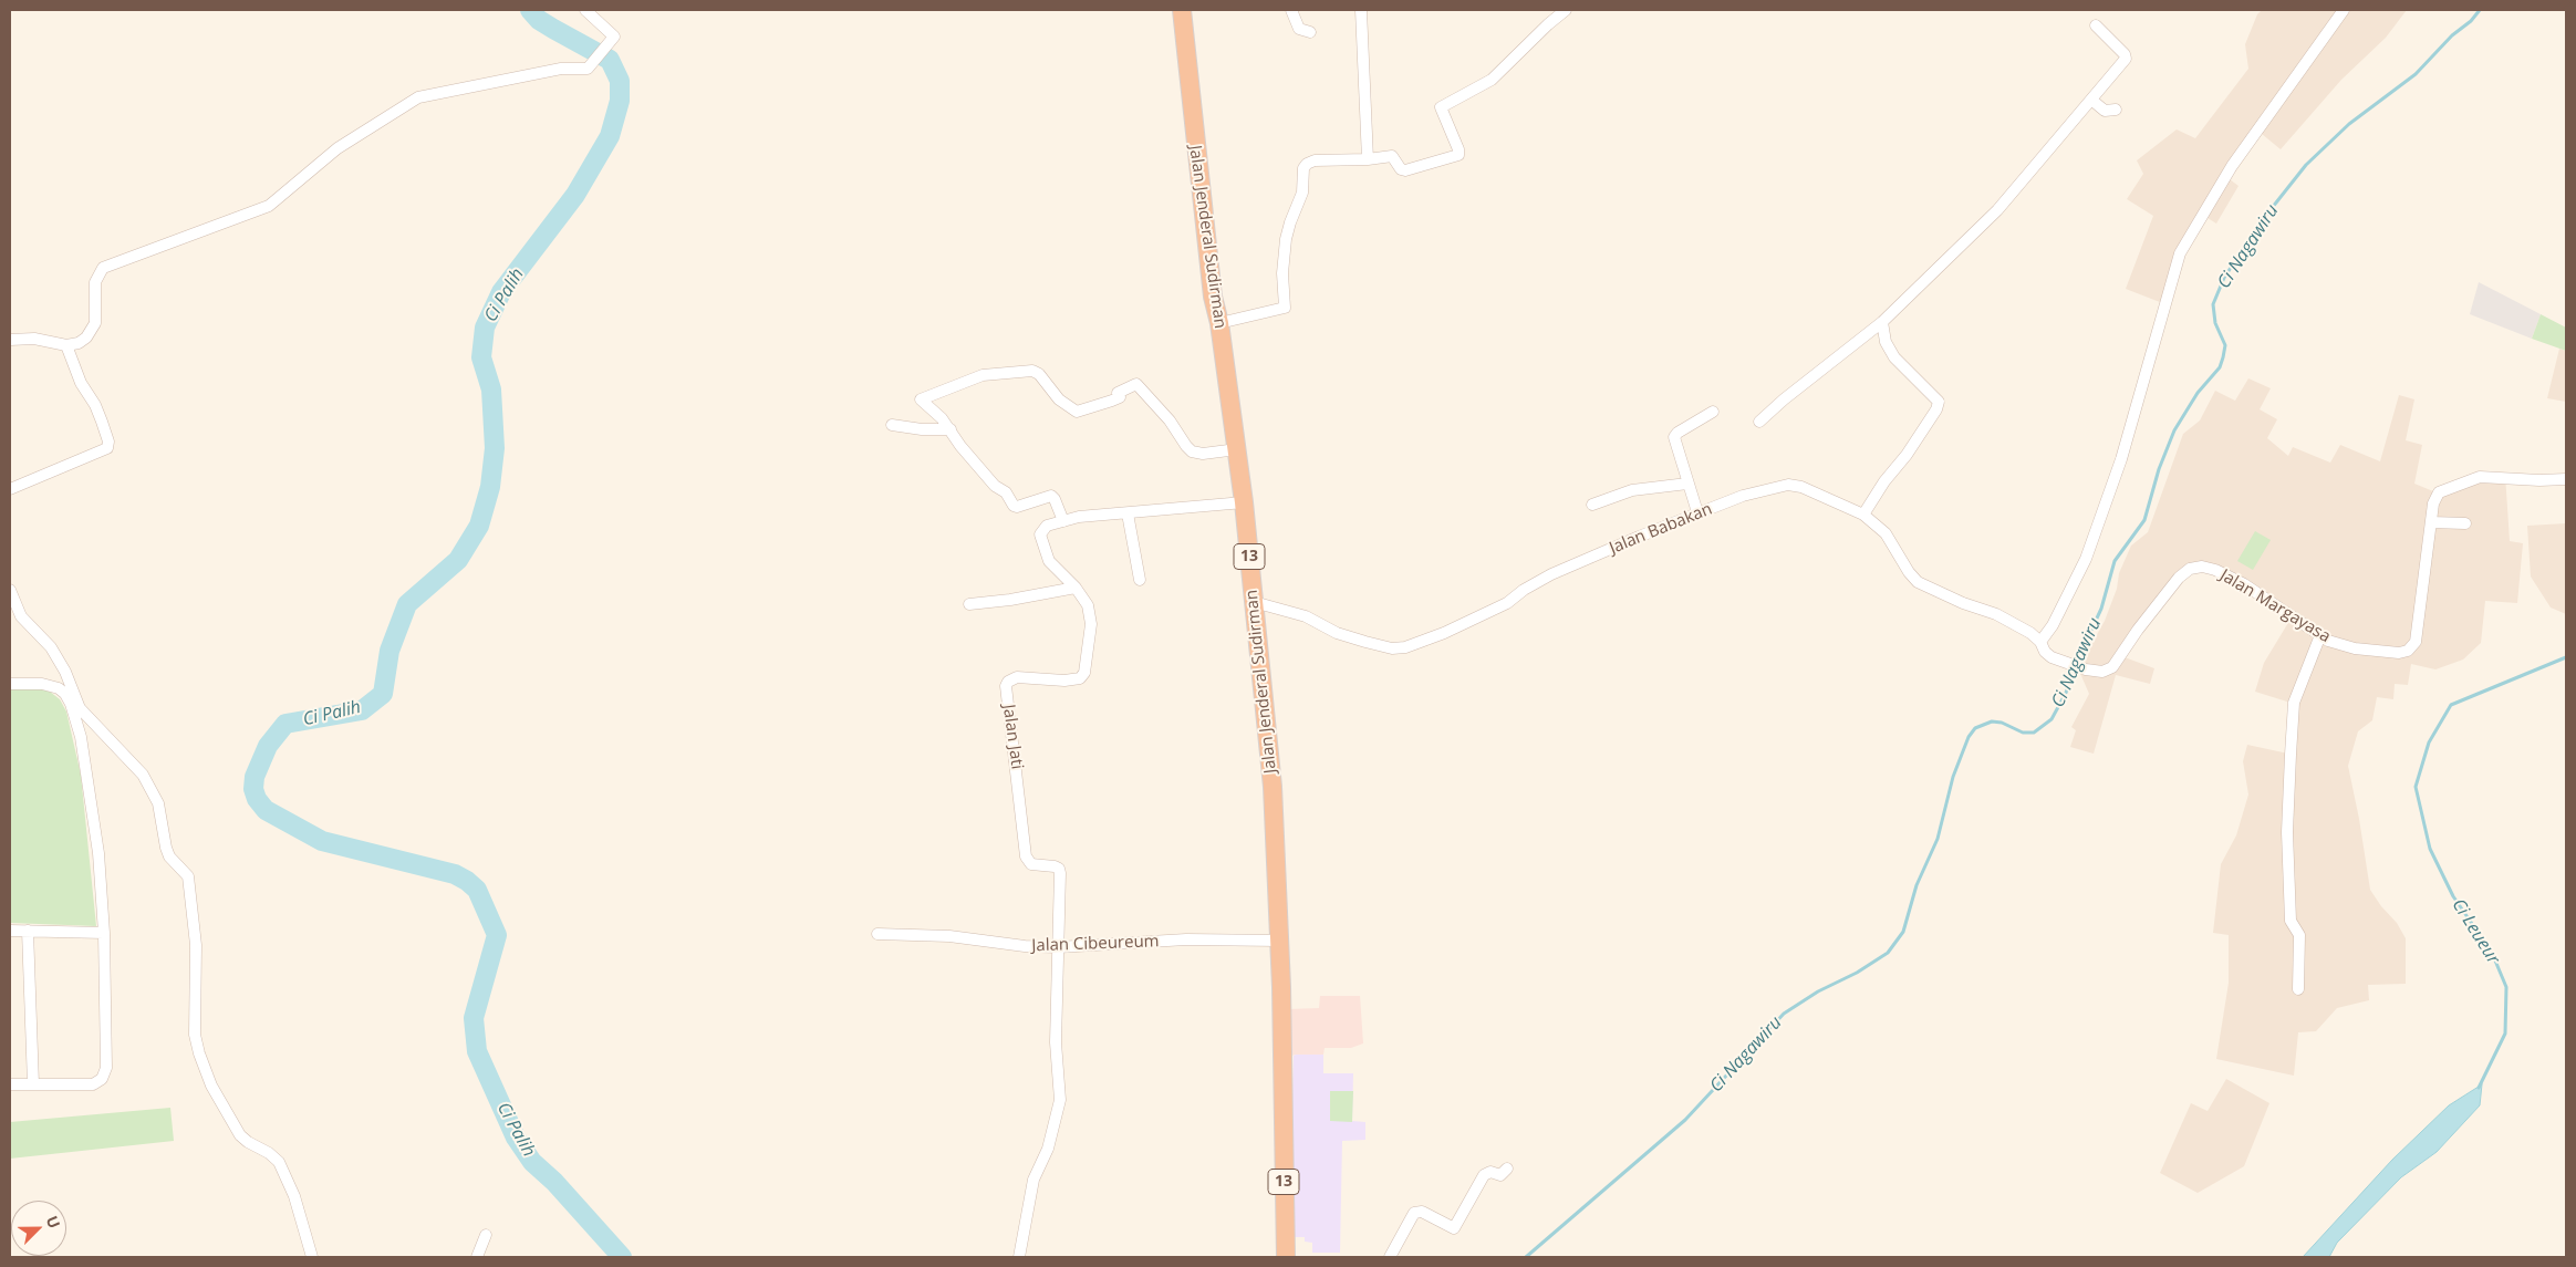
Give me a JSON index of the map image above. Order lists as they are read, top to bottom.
{
  "streets": {
    "highway": ["Jalan Jenderal Sudirman", "13"],
    "street": [
      "Jalan Babakan",
      "Jalan Margayasa",
      "Jalan Jati",
      "Jalan Cibeureum"
    ]
  },
  "crossings": [
    ["Jalan Jenderal Sudirman", "Jalan Babakan"],
    ["Jalan Jenderal Sudirman", "Jalan Jati"],
    ["Jalan Jenderal Sudirman", "Jalan Cibeureum"],
    ["Jalan Babakan", "Jalan Margayasa"],
    ["Jalan Jati", "Jalan Cibeureum"]
  ],
  "water": ["Ci Nagawiru", "Ci Palih", "Ci Leueur"],
  "north": "top right"
}
